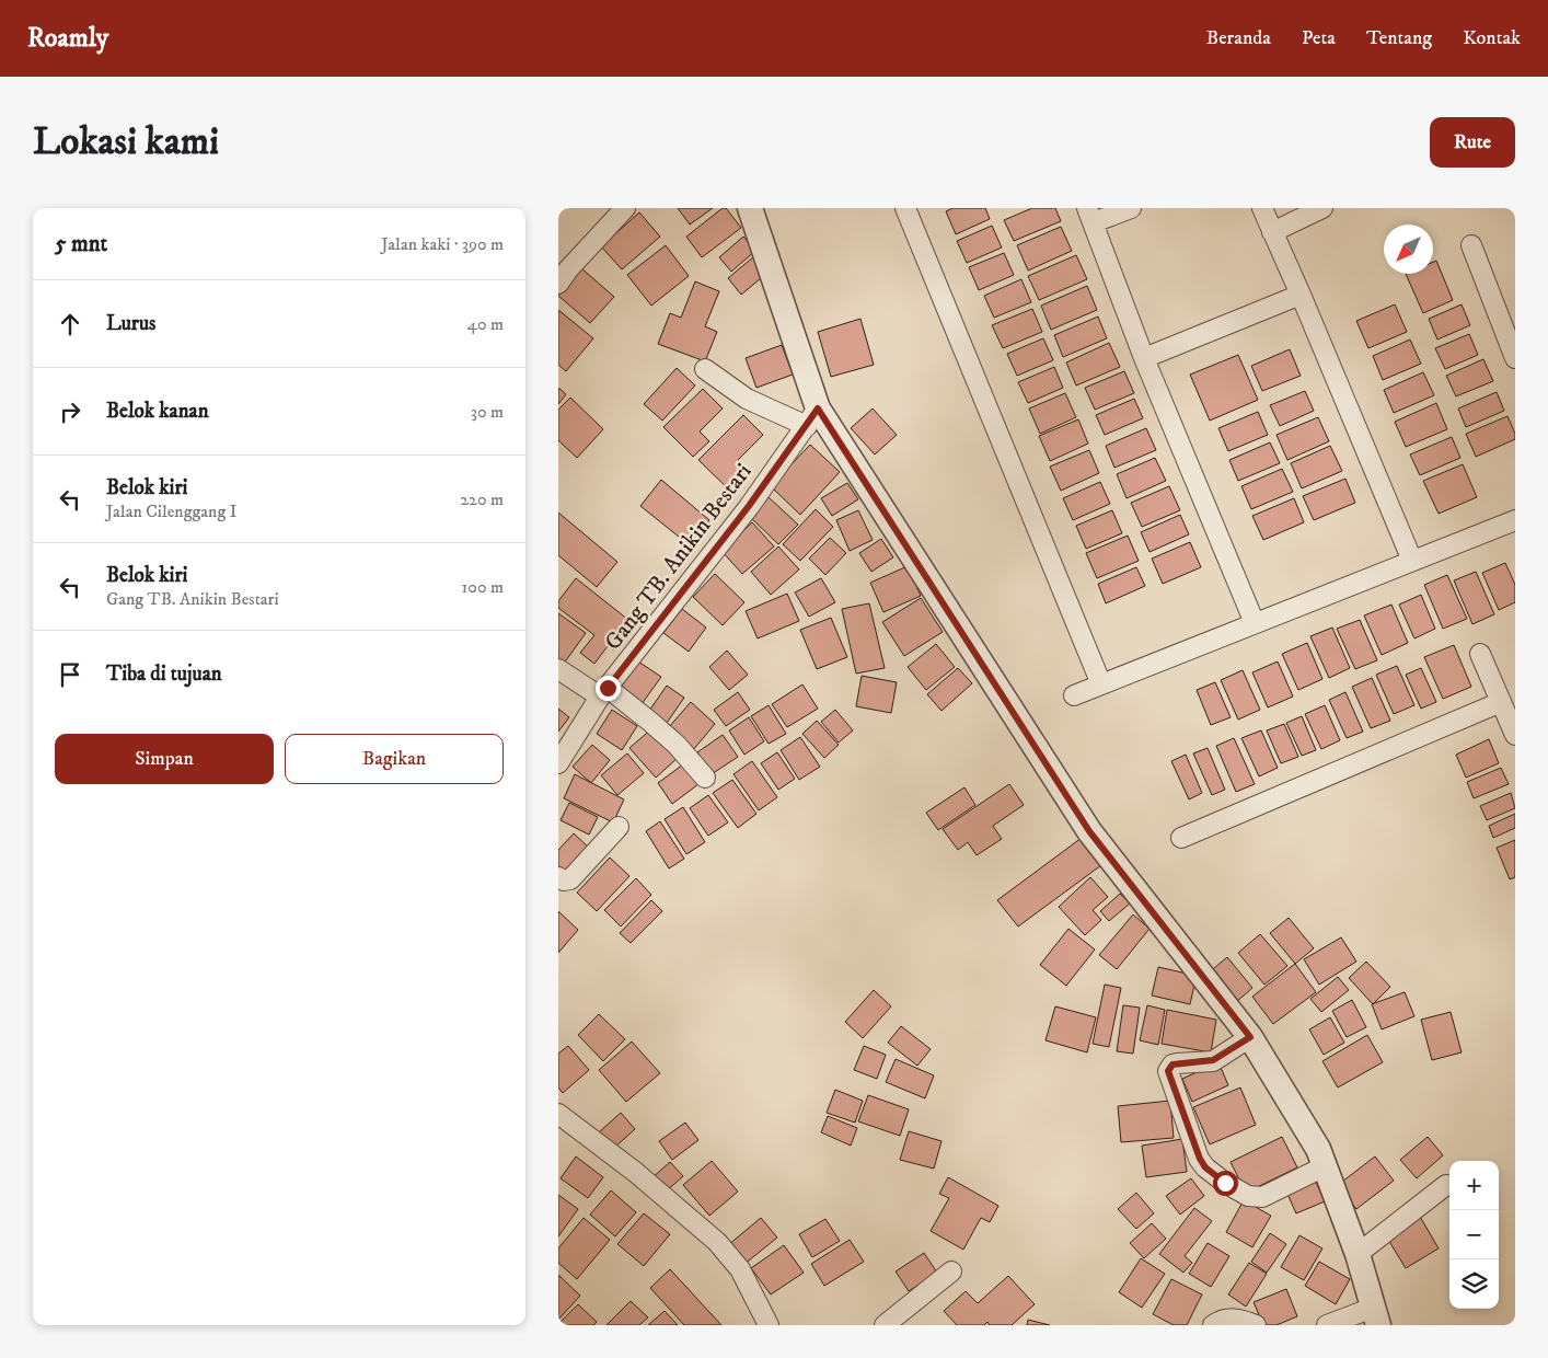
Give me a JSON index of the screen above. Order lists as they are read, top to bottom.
{
  "streets": {
    "street": ["Gang TB. Anikin Bestari"]
  },
  "north": "bottom left",
  "page": {
    "header": "Roamly",
    "nav": [
      "Beranda",
      "Peta",
      "Tentang",
      "Kontak"
    ],
    "buttons": [
      "Rute",
      ["Simpan", "Bagikan"]
    ],
    "title": "Lokasi kami",
    "heading": ["5 mnt", "Jalan kaki · 390 m"],
    "list": [
      ["Lurus", "40 m"],
      ["Belok kanan", "30 m"],
      ["Belok kiri", "Jalan Cilenggang I", "220 m"],
      ["Belok kiri", "Gang TB. Anikin Bestari", "100 m"],
      "Tiba di tujuan"
    ],
    "map_buttons": ["+", "−"]
  }
}
